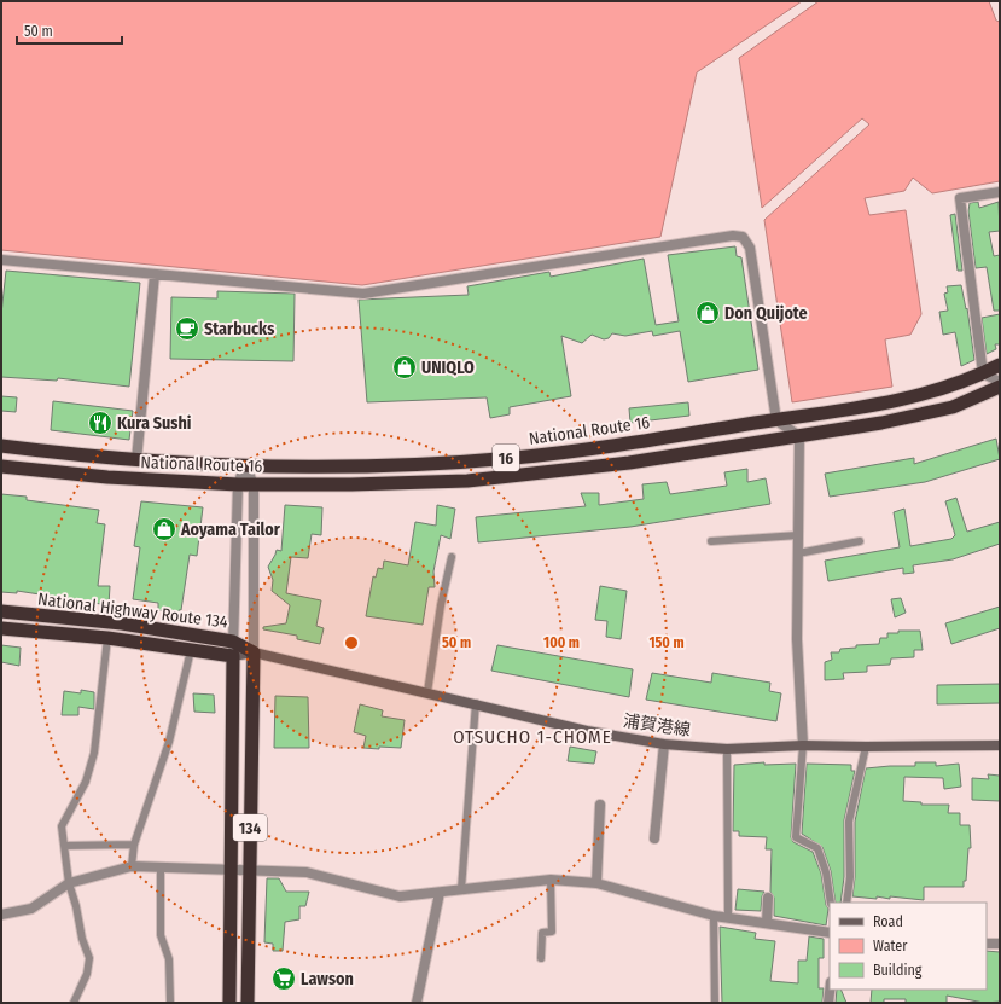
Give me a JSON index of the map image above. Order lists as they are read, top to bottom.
{
  "streets": {
    "highway": [
      "National Route 16",
      "16",
      "National Highway Route 134",
      "134"
    ],
    "main road": ["浦賀港線"]
  },
  "crossings": [
    ["National Highway Route 134", "浦賀港線"],
    ["National Highway Route 134", "134"],
    ["浦賀港線", "134"]
  ],
  "districts": ["OTSUCHO 1-CHOME"],
  "places": {
    "shop": ["Don Quijote", "UNIQLO", "Aoyama Tailor"],
    "cafe": ["Starbucks"],
    "restaurant": ["Kura Sushi"],
    "supermarket": ["Lawson"]
  },
  "legend": ["Road", "Water", "Building"],
  "scale_bar": "50 m",
  "rings": ["50 m", "100 m", "150 m"]
}
